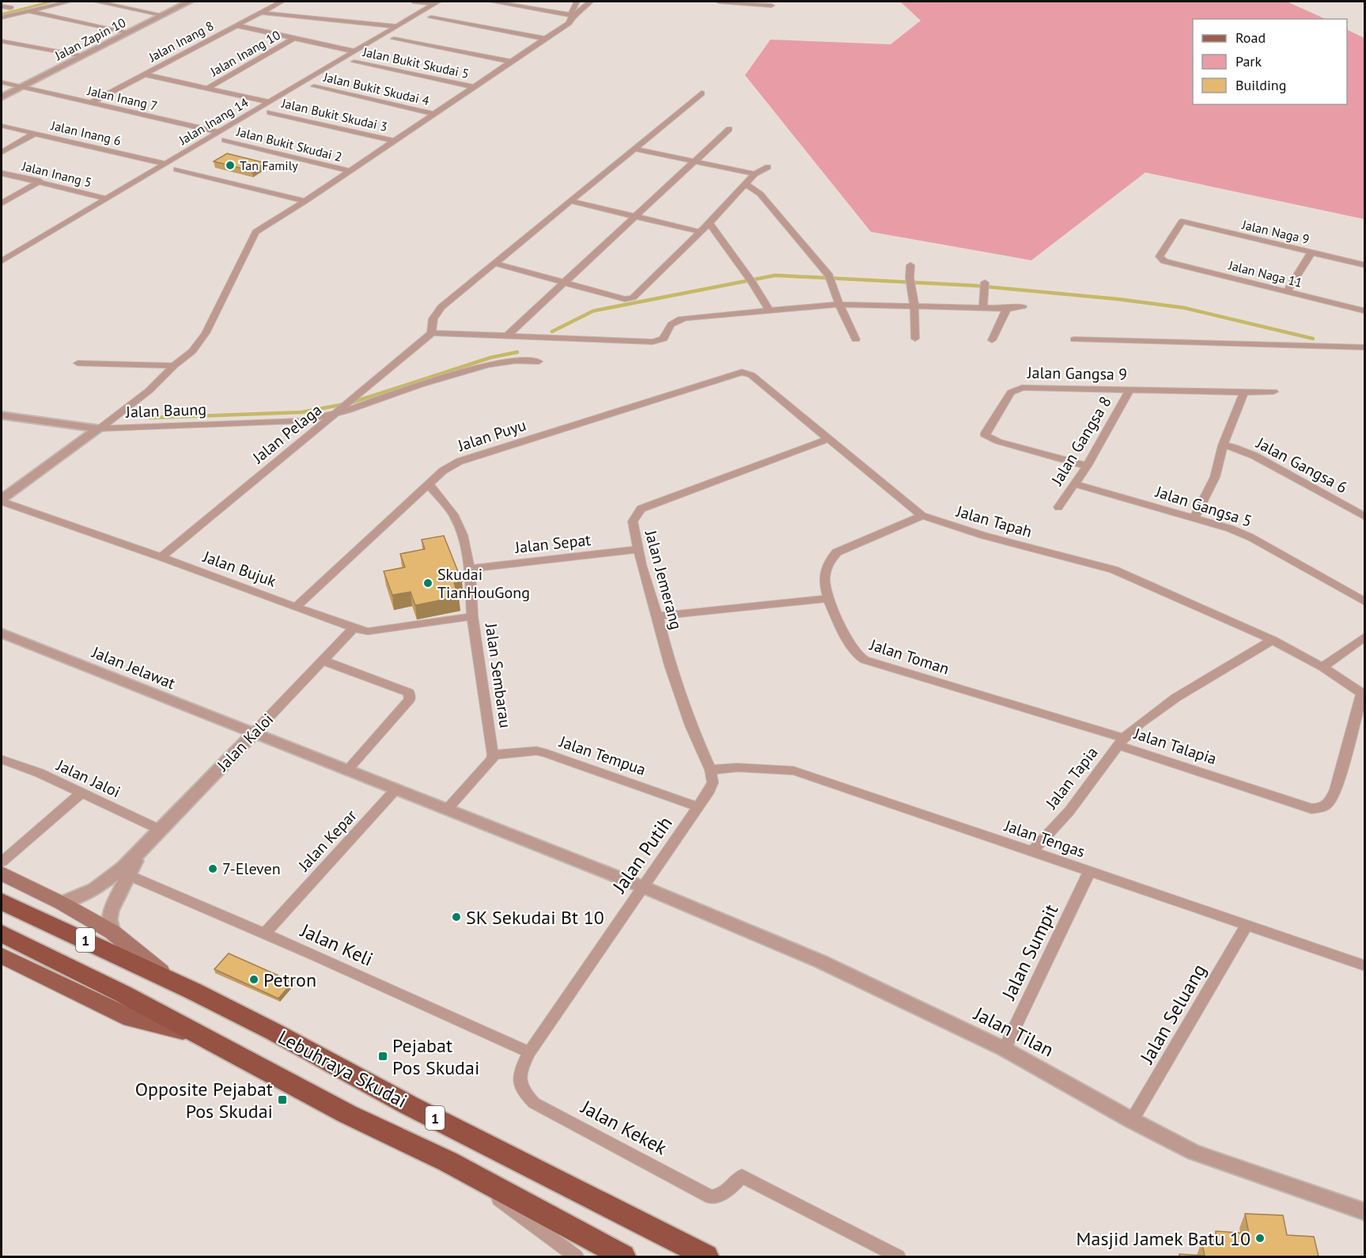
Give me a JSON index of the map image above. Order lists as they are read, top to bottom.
{
  "streets": {
    "highway": ["1", "Lebuhraya Skudai"],
    "street": [
      "Jalan Zapin 10",
      "Jalan Inang 8",
      "Jalan Inang 10",
      "Jalan Bukit Skudai 5",
      "Jalan Bukit Skudai 4",
      "Jalan Inang 7",
      "Jalan Bukit Skudai 3",
      "Jalan Inang 14",
      "Jalan Inang 6",
      "Jalan Bukit Skudai 2",
      "Jalan Inang 5",
      "Jalan Naga 9",
      "Jalan Naga 11",
      "Jalan Gangsa 9",
      "Jalan Baung",
      "Jalan Pelaga",
      "Jalan Puyu",
      "Jalan Gangsa 8",
      "Jalan Gangsa 6",
      "Jalan Gangsa 5",
      "Jalan Tapah",
      "Jalan Sepat",
      "Jalan Bujuk",
      "Jalan Jemerang",
      "Jalan Toman",
      "Jalan Jelawat",
      "Jalan Sembarau",
      "Jalan Kaloi",
      "Jalan Talapia",
      "Jalan Tempua",
      "Jalan Tapia",
      "Jalan Jaloi",
      "Jalan Tengas",
      "Jalan Kepar",
      "Jalan Putih",
      "Jalan Keli",
      "Jalan Sumpit",
      "Jalan Seluang",
      "Jalan Tilan",
      "Jalan Kekek"
    ]
  },
  "crossings": [
    ["Jalan Zapin 10", "Jalan Inang 7"],
    ["Jalan Inang 8", "Jalan Inang 7"],
    ["Jalan Inang 7", "Jalan Inang 14"],
    ["Jalan Inang 14", "Jalan Inang 6"],
    ["Jalan Inang 14", "Jalan Inang 5"],
    ["Jalan Naga 9", "Jalan Naga 11"],
    ["Jalan Gangsa 9", "Jalan Gangsa 8"],
    ["Jalan Baung", "Jalan Pelaga"],
    ["Jalan Pelaga", "Jalan Bujuk"],
    ["Jalan Puyu", "Jalan Tapah"],
    ["Jalan Puyu", "Jalan Bujuk"],
    ["Jalan Puyu", "Jalan Sembarau"],
    ["Jalan Gangsa 8", "Jalan Gangsa 5"],
    ["Jalan Tapah", "Jalan Jemerang"],
    ["Jalan Tapah", "Jalan Toman"],
    ["Jalan Tapah", "Jalan Talapia"],
    ["Jalan Sepat", "Jalan Jemerang"],
    ["Jalan Sepat", "Jalan Sembarau"],
    ["Jalan Bujuk", "Jalan Sembarau"],
    ["Jalan Bujuk", "Jalan Kaloi"],
    ["Jalan Jemerang", "Jalan Tengas"],
    ["Jalan Jemerang", "Jalan Putih"],
    ["Jalan Toman", "Jalan Talapia"],
    ["Jalan Toman", "Jalan Tapia"],
    ["Jalan Jelawat", "Jalan Kaloi"],
    ["Jalan Jelawat", "Jalan Kepar"],
    ["Jalan Jelawat", "Jalan Tilan"],
    ["Jalan Sembarau", "Jalan Tempua"],
    ["Jalan Kaloi", "Jalan Jaloi"],
    ["Jalan Kaloi", "Jalan Keli"],
    ["Jalan Talapia", "Jalan Tapia"],
    ["Jalan Tempua", "Jalan Putih"],
    ["Jalan Tapia", "Jalan Tengas"],
    ["Jalan Tengas", "Jalan Putih"],
    ["Jalan Tengas", "Jalan Sumpit"],
    ["Jalan Tengas", "Jalan Seluang"],
    ["Jalan Kepar", "Jalan Keli"],
    ["Jalan Putih", "Jalan Keli"],
    ["Jalan Putih", "Jalan Tilan"],
    ["Jalan Putih", "Jalan Kekek"],
    ["Jalan Keli", "Jalan Kekek"],
    ["Jalan Sumpit", "Jalan Tilan"],
    ["Jalan Seluang", "Jalan Tilan"]
  ],
  "places": {
    "other": [
      "Tan Family",
      "Skudai TianHouGong",
      "7-Eleven",
      "SK Sekudai Bt 10",
      "Petron",
      "Masjid Jamek Batu 10"
    ],
    "transit": ["Pejabat Pos Skudai", "Opposite Pejabat Pos Skudai"]
  },
  "legend": ["Road", "Park", "Building"]
}
